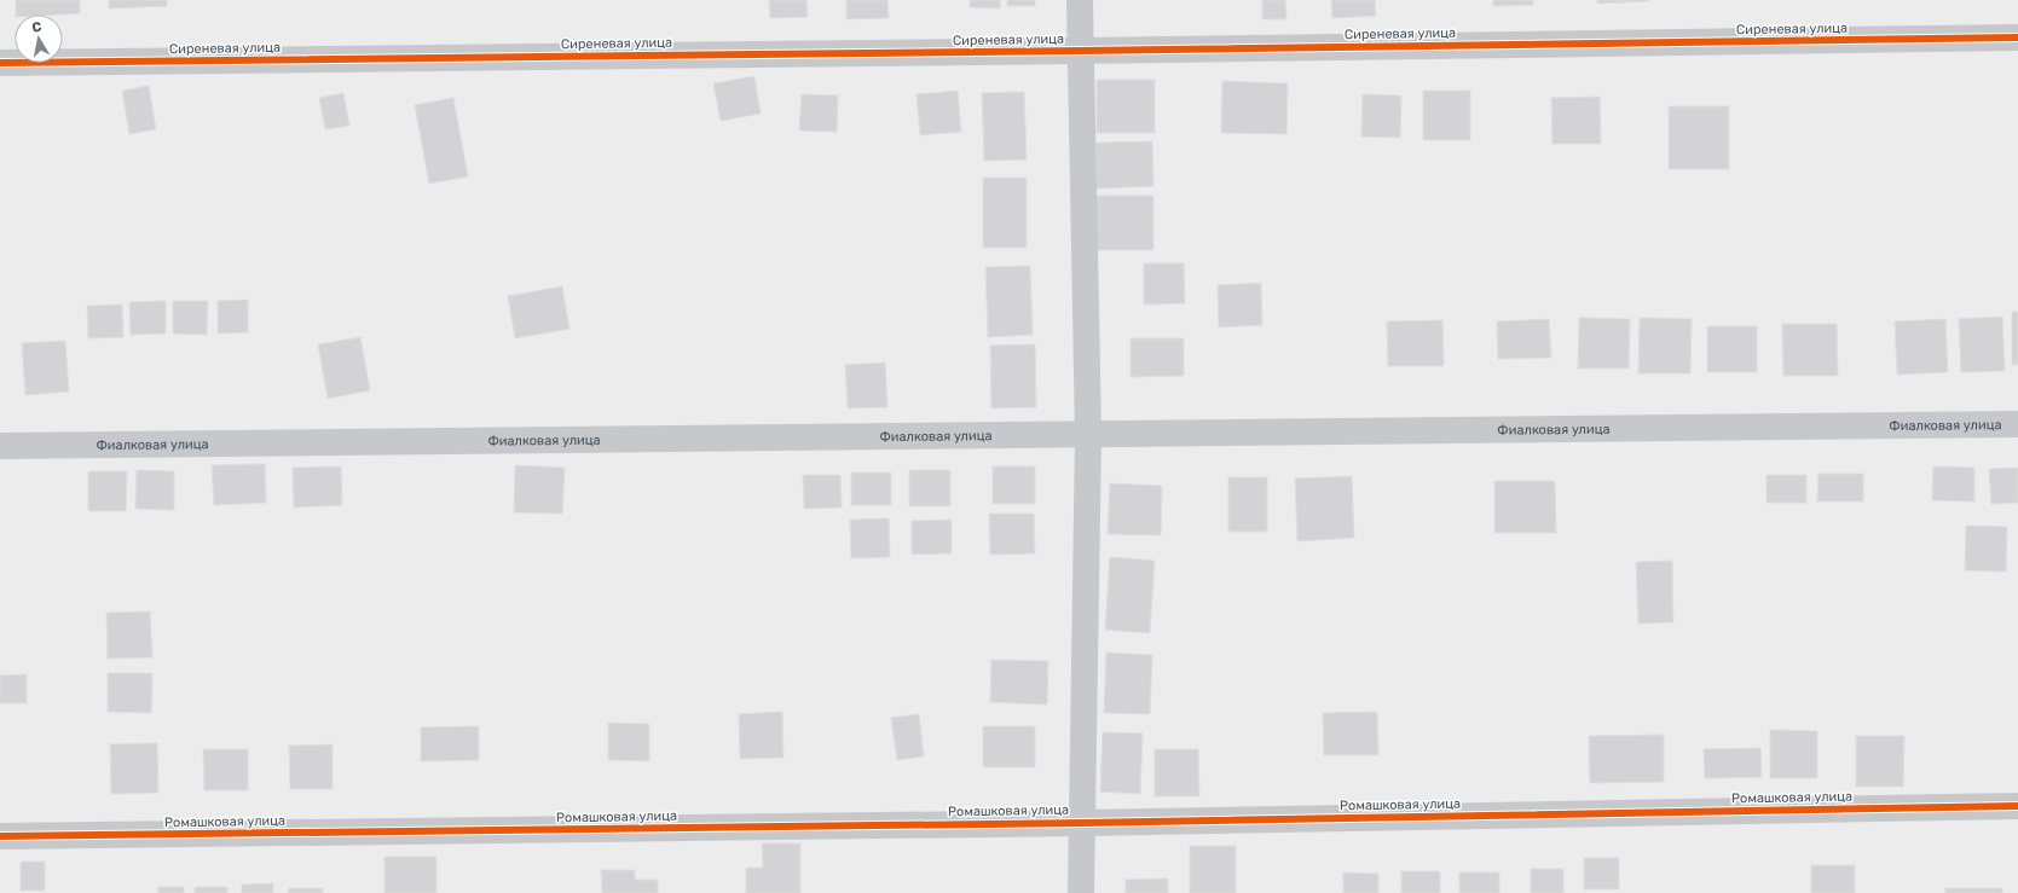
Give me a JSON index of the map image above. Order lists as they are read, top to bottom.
{
  "streets": {
    "street": ["Сиреневая улица", "Фиалковая улица", "Ромашковая улица"]
  },
  "north": "top"
}
